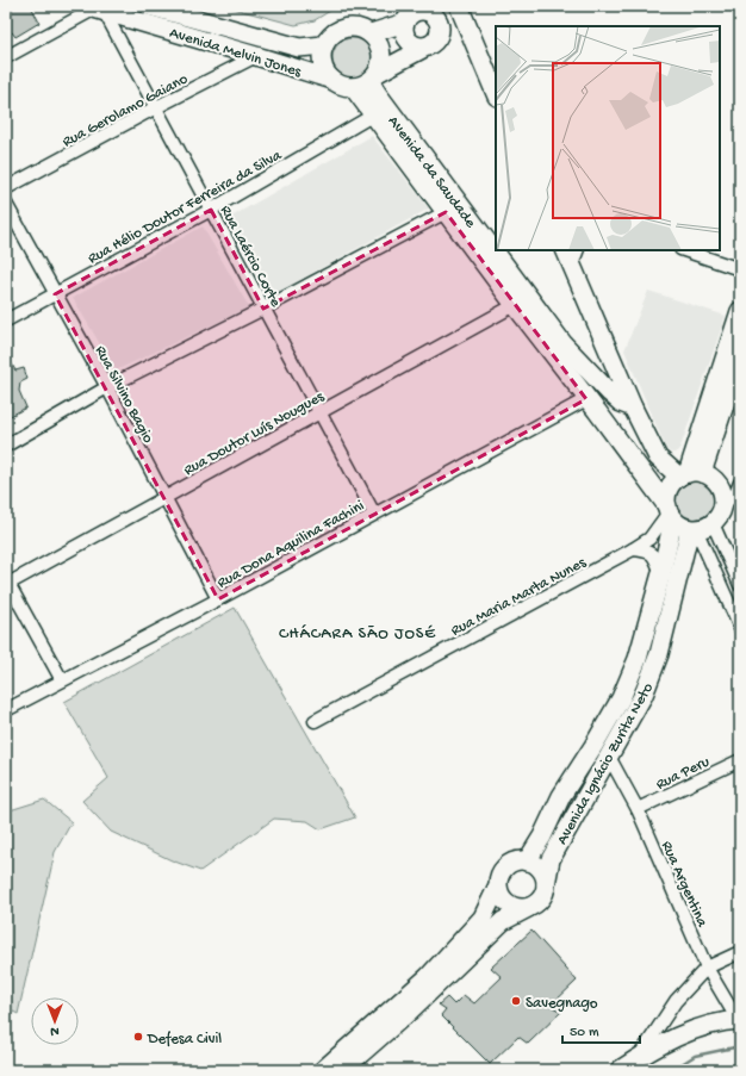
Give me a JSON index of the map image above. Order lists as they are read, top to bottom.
{
  "streets": {
    "street": [
      "Avenida Melvin Jones",
      "Rua Gerolamo Gaiano",
      "Avenida da Saudade",
      "Rua Hélio Doutor Ferreira da Silva",
      "Rua Laércio Corte",
      "Rua Silvino Bagio",
      "Rua Doutor Luís Nougues",
      "Rua Dona Aquilina Fachini",
      "Rua Maria Marta Nunes",
      "Avenida Ignácio Zurita Neto",
      "Rua Peru",
      "Rua Argentina"
    ]
  },
  "crossings": [
    ["Avenida Melvin Jones", "Rua Gerolamo Gaiano"],
    ["Avenida Melvin Jones", "Avenida da Saudade"],
    ["Avenida Melvin Jones", "Rua Laércio Corte"],
    ["Rua Gerolamo Gaiano", "Rua Laércio Corte"],
    ["Avenida da Saudade", "Rua Hélio Doutor Ferreira da Silva"],
    ["Avenida da Saudade", "Rua Doutor Luís Nougues"],
    ["Avenida da Saudade", "Rua Dona Aquilina Fachini"],
    ["Avenida da Saudade", "Rua Maria Marta Nunes"],
    ["Avenida da Saudade", "Avenida Ignácio Zurita Neto"],
    ["Rua Hélio Doutor Ferreira da Silva", "Rua Laércio Corte"],
    ["Rua Hélio Doutor Ferreira da Silva", "Rua Silvino Bagio"],
    ["Rua Laércio Corte", "Rua Doutor Luís Nougues"],
    ["Rua Laércio Corte", "Rua Dona Aquilina Fachini"],
    ["Rua Silvino Bagio", "Rua Doutor Luís Nougues"],
    ["Rua Silvino Bagio", "Rua Dona Aquilina Fachini"],
    ["Rua Maria Marta Nunes", "Avenida Ignácio Zurita Neto"],
    ["Avenida Ignácio Zurita Neto", "Rua Argentina"],
    ["Rua Peru", "Rua Argentina"]
  ],
  "districts": ["CHÁCARA SÃO JOSÉ"],
  "places": ["Savegnago", "Defesa Civil"],
  "scale_bar": "50 m",
  "north": "bottom"
}
